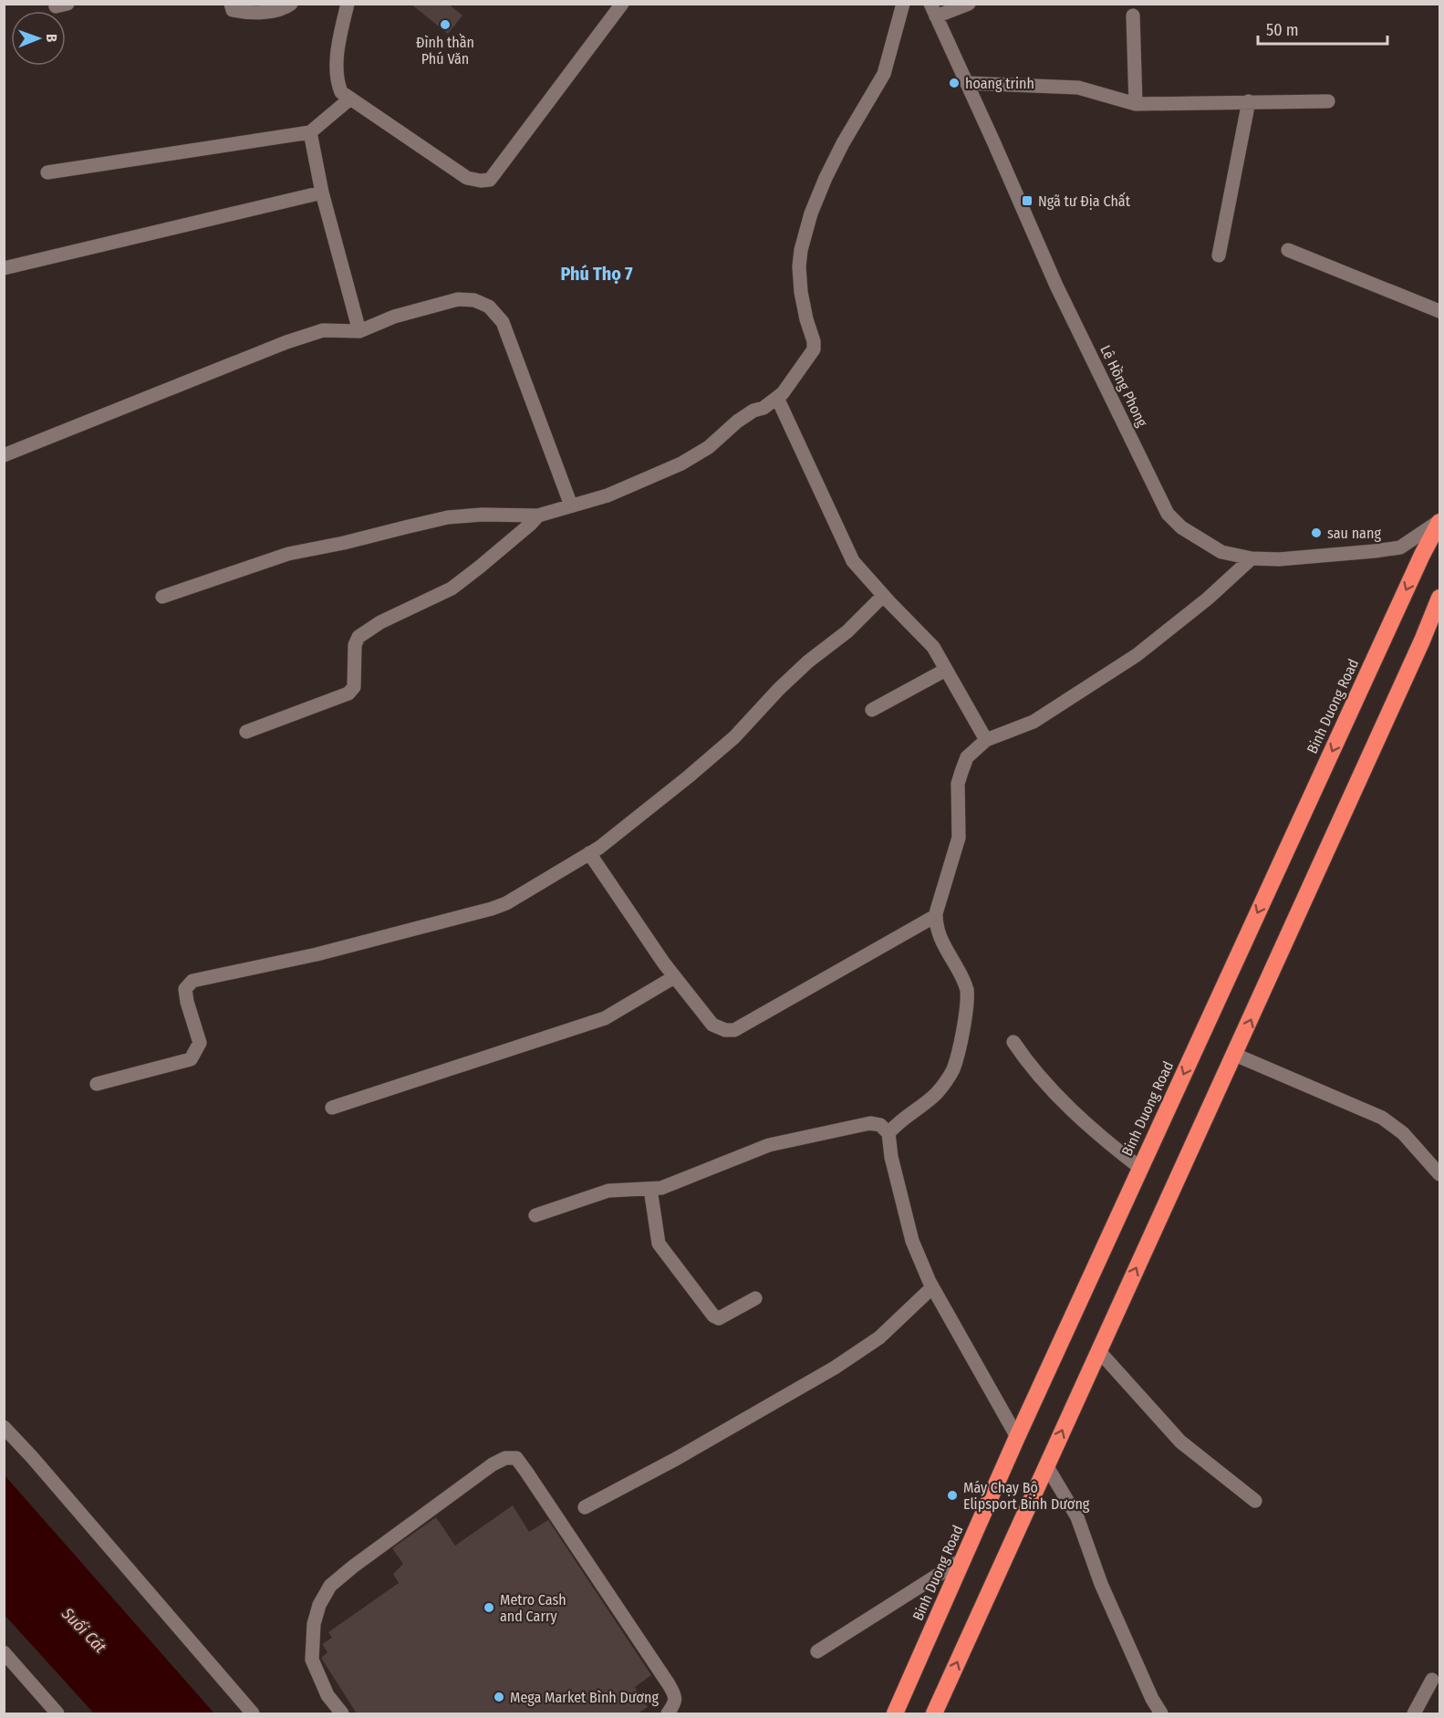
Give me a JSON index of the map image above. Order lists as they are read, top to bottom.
{
  "streets": {
    "highway": ["Binh Duong Road"],
    "street": ["Lê Hồng Phong"]
  },
  "crossings": [
    ["Lê Hồng Phong", "Binh Duong Road"]
  ],
  "districts": ["Phú Thọ 7"],
  "water": ["Suối Cát"],
  "places": {
    "other": [
      "Đình thần Phú Văn",
      "hoang trinh",
      "sau nang",
      "Máy Chạy Bộ Elipsport Bình Dương",
      "Metro Cash and Carry",
      "Mega Market Bình Dương"
    ],
    "transit": ["Ngã tư Địa Chất"]
  },
  "scale_bar": "50 m",
  "north": "right"
}
